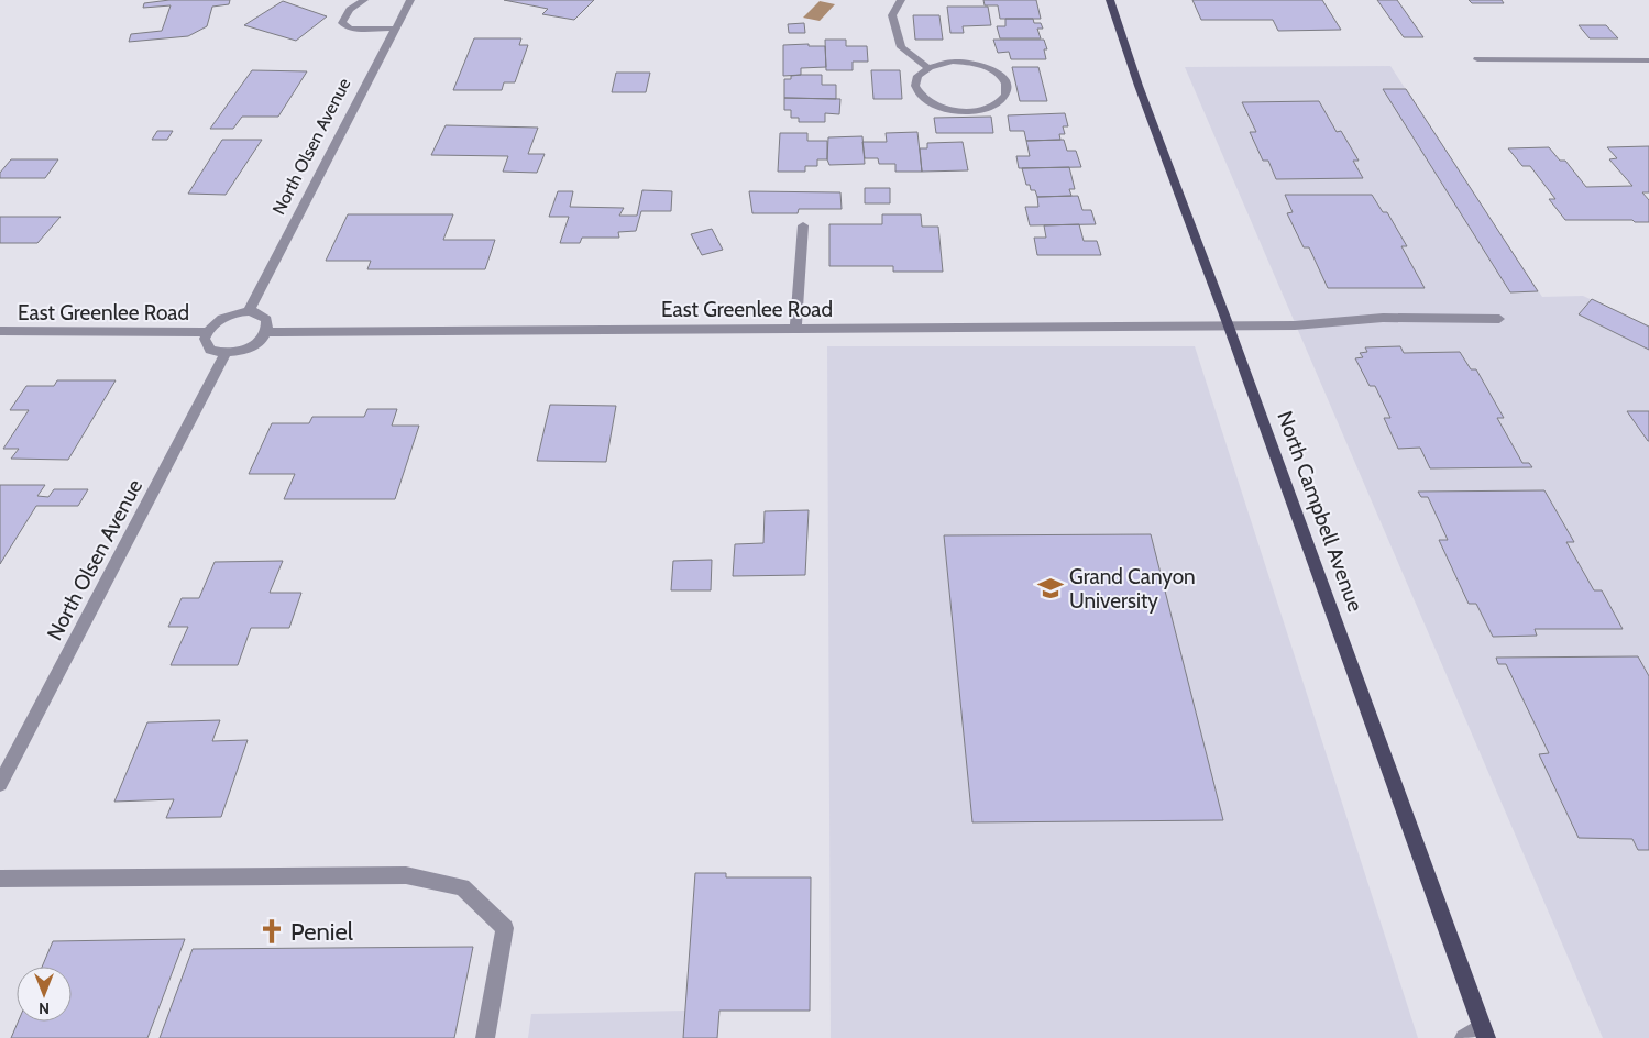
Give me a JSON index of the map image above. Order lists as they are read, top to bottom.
{
  "streets": {
    "main road": ["North Campbell Avenue"],
    "street": ["North Olsen Avenue", "East Greenlee Road"]
  },
  "crossings": [
    ["North Olsen Avenue", "East Greenlee Road"],
    ["East Greenlee Road", "North Campbell Avenue"]
  ],
  "places": {
    "school or university": ["Grand Canyon University"],
    "church": ["Peniel"]
  },
  "north": "bottom"
}
